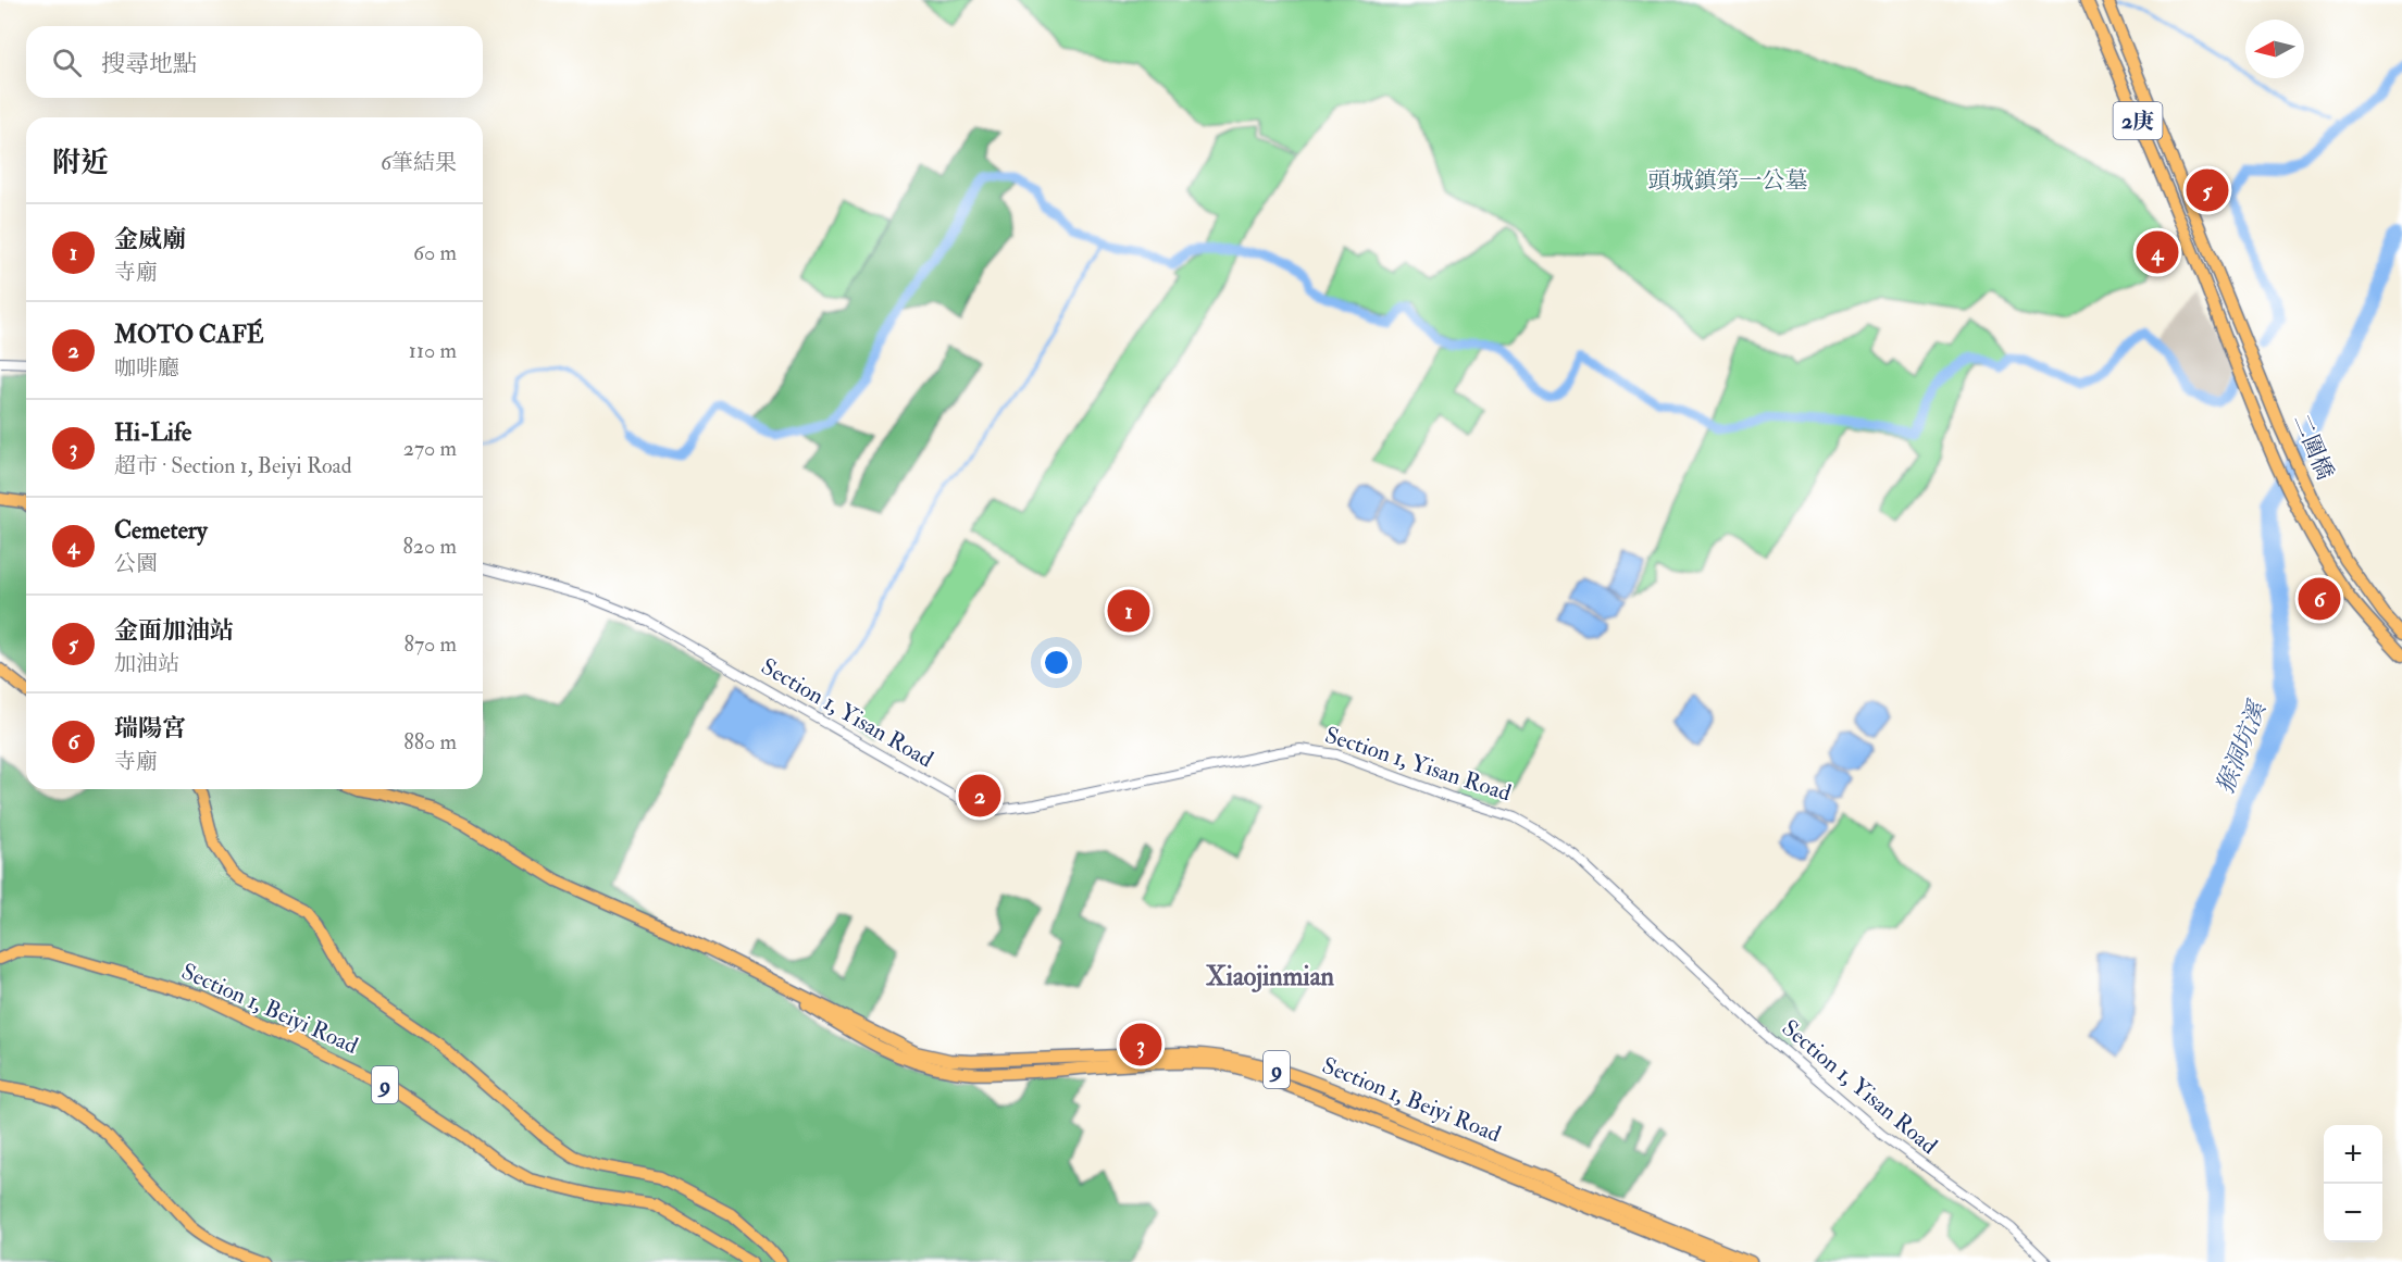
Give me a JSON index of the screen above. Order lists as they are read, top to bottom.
{
  "streets": {
    "main road": [
      "2庚",
      "二圍橋",
      "Section 1, Beiyi Road",
      "9"
    ],
    "street": ["Section 1, Yisan Road"]
  },
  "districts": ["Xiaojinmian"],
  "water": ["猴洞坑溪"],
  "parks": ["頭城鎮第一公墓"],
  "north": "left",
  "page": {
    "search": "搜尋地點",
    "heading": ["附近", "6筆結果"],
    "pins": [
      "5",
      "4",
      "6",
      "1",
      "2",
      "3"
    ],
    "list": [
      {
        "mark": "1",
        "name": "金威廟",
        "note": "寺廟",
        "value": "60 m"
      },
      {
        "mark": "2",
        "name": "MOTO CAFÉ",
        "note": "咖啡廳",
        "value": "110 m"
      },
      {
        "mark": "3",
        "name": "Hi-Life",
        "note": "超市 · Section 1, Beiyi Road",
        "value": "270 m"
      },
      {
        "mark": "4",
        "name": "Cemetery",
        "note": "公園",
        "value": "820 m"
      },
      {
        "mark": "5",
        "name": "金面加油站",
        "note": "加油站",
        "value": "870 m"
      },
      {
        "mark": "6",
        "name": "瑞陽宮",
        "note": "寺廟",
        "value": "880 m"
      }
    ],
    "map_buttons": ["+", "−"]
  }
}
